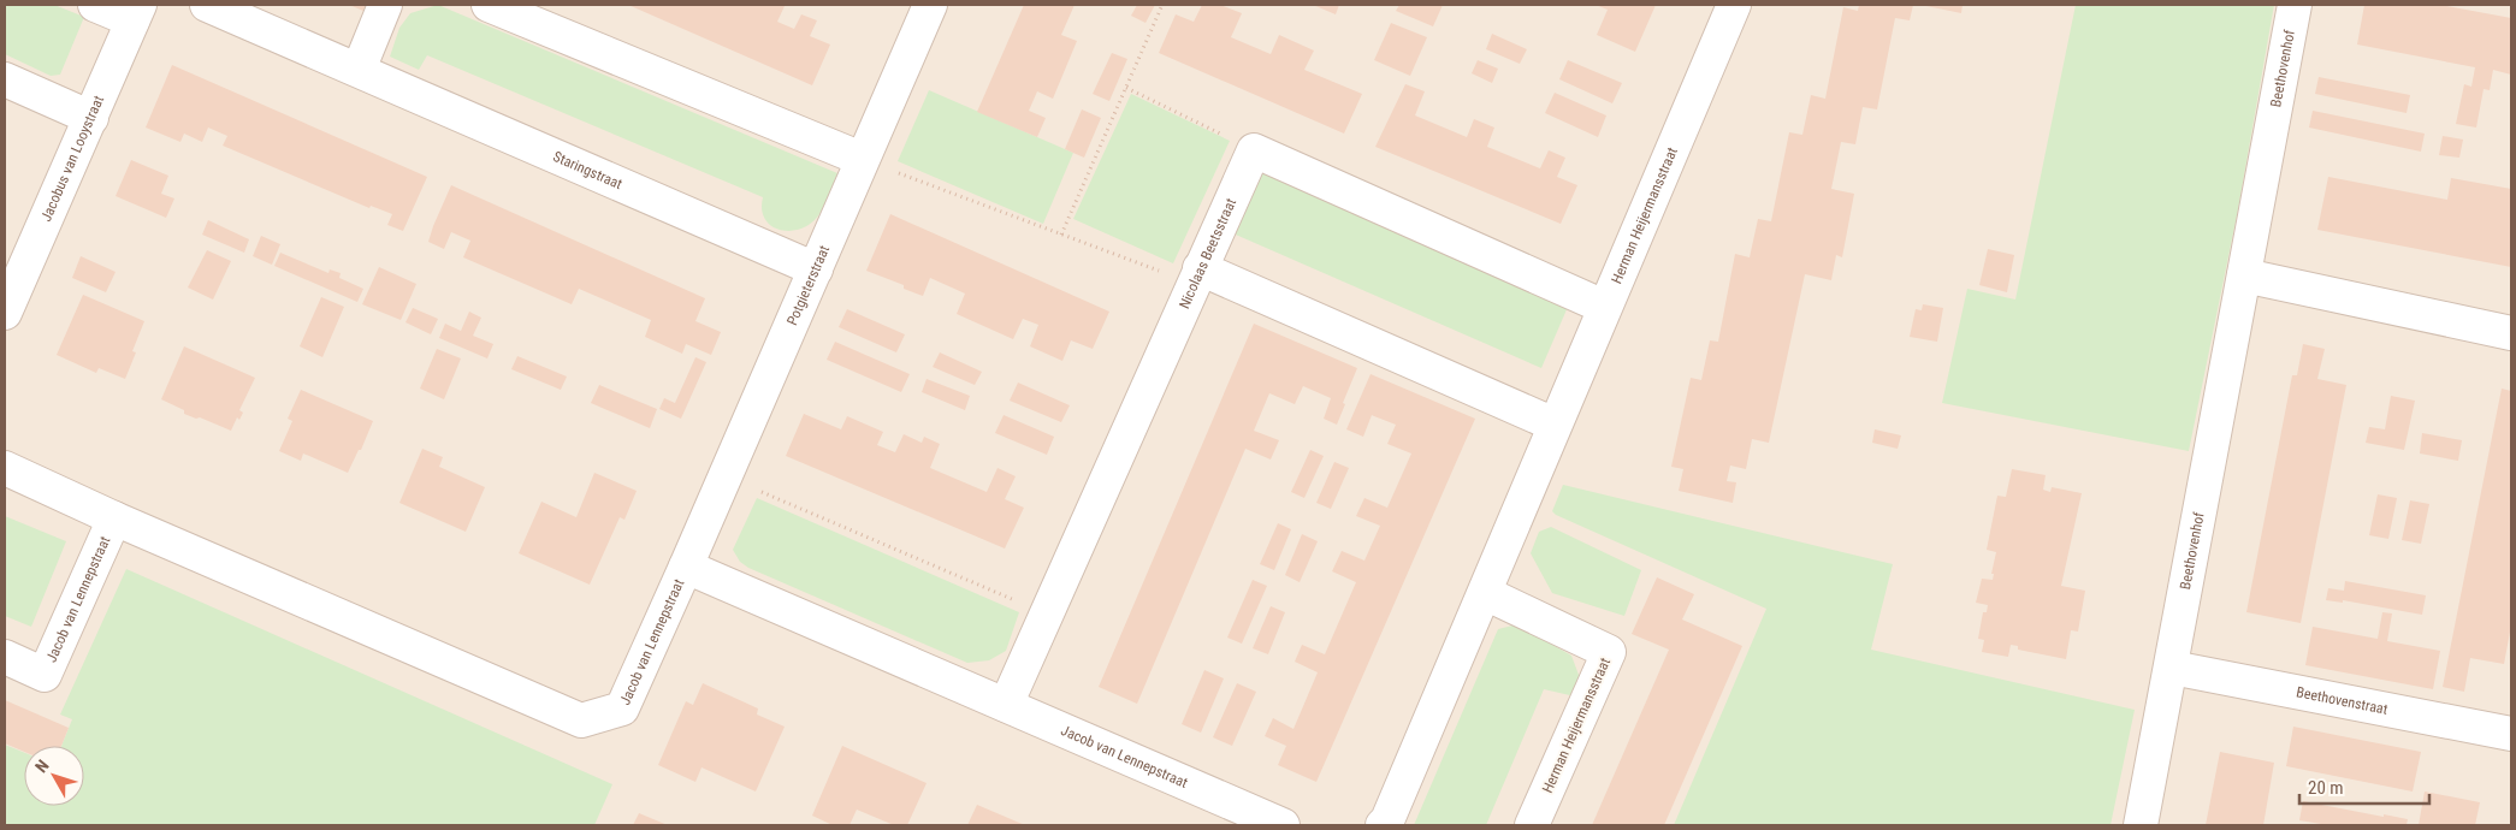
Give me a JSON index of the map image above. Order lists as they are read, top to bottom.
{
  "streets": {
    "street": [
      "Beethovenhof",
      "Jacobus van Looystraat",
      "Staringstraat",
      "Herman Heijermansstraat",
      "Nicolaas Beetsstraat",
      "Potgieterstraat",
      "Jacob van Lennepstraat",
      "Beethovenstraat"
    ]
  },
  "crossings": [
    ["Beethovenhof", "Beethovenstraat"],
    ["Staringstraat", "Potgieterstraat"],
    ["Nicolaas Beetsstraat", "Jacob van Lennepstraat"],
    ["Potgieterstraat", "Jacob van Lennepstraat"]
  ],
  "scale_bar": "20 m",
  "north": "top left"
}
